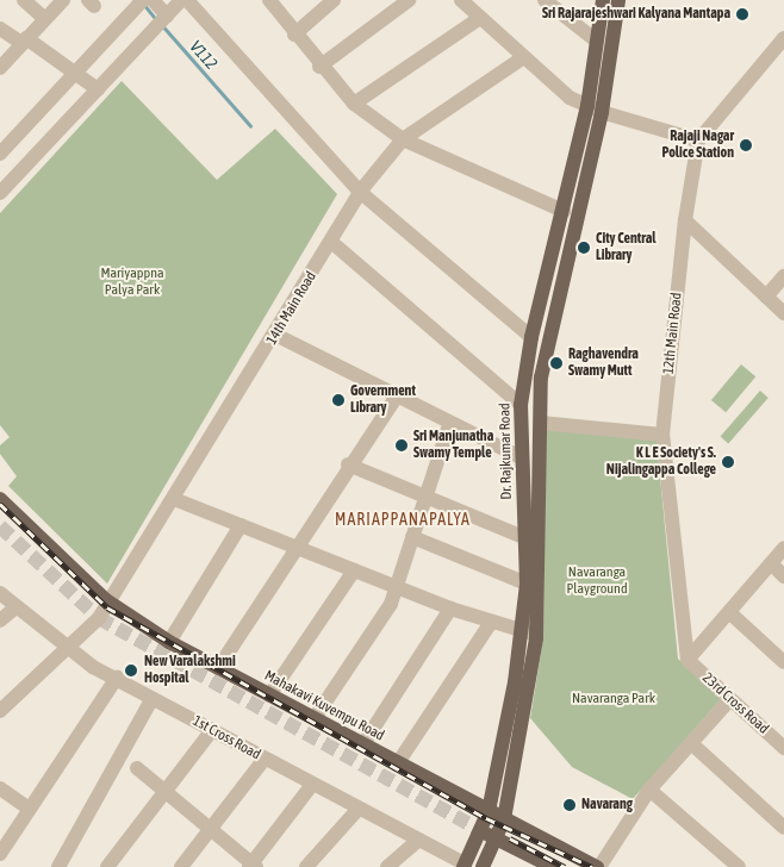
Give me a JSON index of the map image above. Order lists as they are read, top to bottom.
{
  "streets": {
    "main road": ["Dr. Rajkumar Road", "Mahakavi Kuvempu Road"],
    "street": [
      "14th Main Road",
      "12th Main Road",
      "23rd Cross Road",
      "1st Cross Road"
    ]
  },
  "crossings": [
    ["14th Main Road", "Mahakavi Kuvempu Road"],
    ["14th Main Road", "1st Cross Road"],
    ["12th Main Road", "23rd Cross Road"],
    ["Dr. Rajkumar Road", "Mahakavi Kuvempu Road"],
    ["Dr. Rajkumar Road", "1st Cross Road"]
  ],
  "districts": ["MARIAPPANAPALYA"],
  "water": ["V112"],
  "parks": ["Mariyappna Palya Park", "Navaranga Playground", "Navaranga Park"],
  "places": [
    "Sri Rajarajeshwari Kalyana Mantapa",
    "Rajaji Nagar Police Station",
    "City Central Library",
    "Raghavendra Swamy Mutt",
    "Government Library",
    "Sri Manjunatha Swamy Temple",
    "K L E Society's S. Nijalingappa College",
    "New Varalakshmi Hospital",
    "Navarang"
  ]
}
